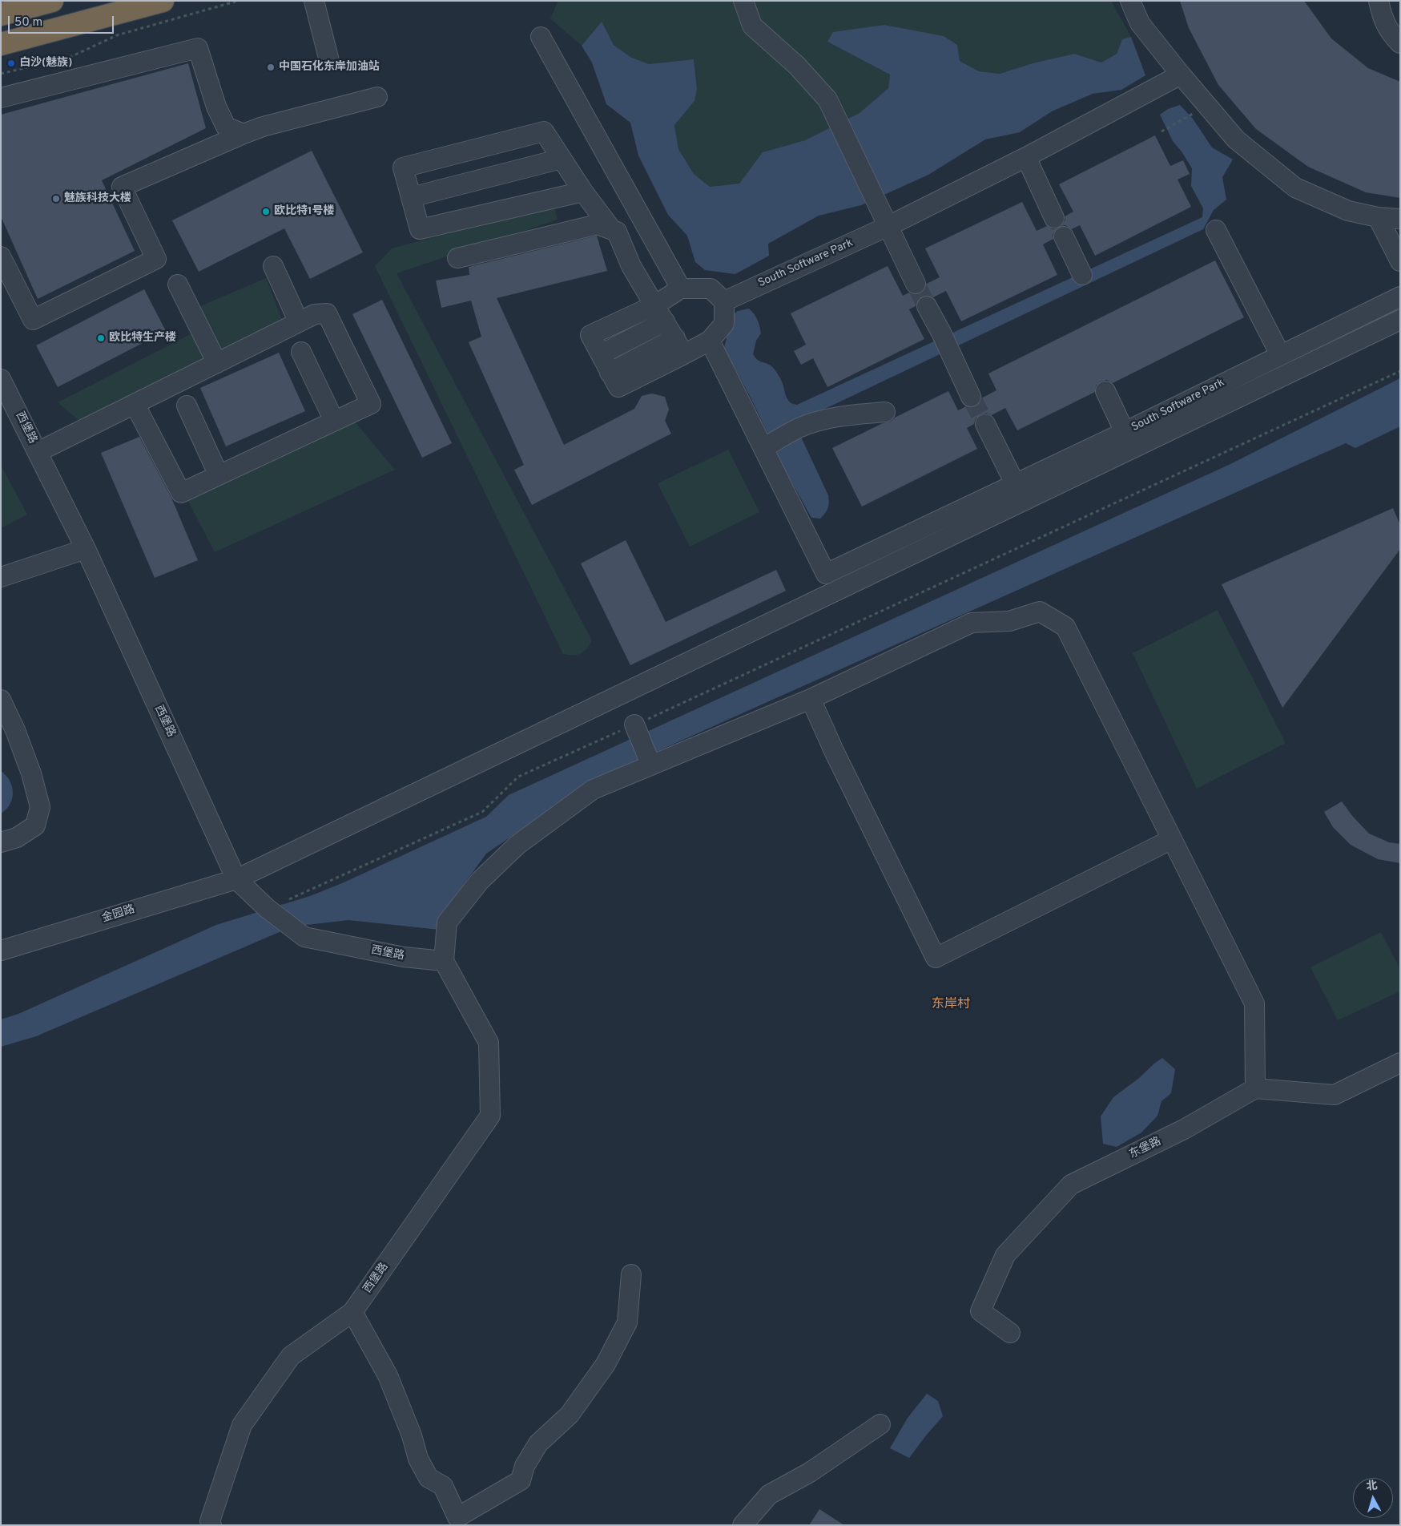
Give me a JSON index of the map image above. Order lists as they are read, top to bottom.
{
  "streets": {
    "street": [
      "South Software Park",
      "西堡路",
      "金园路",
      "东堡路"
    ]
  },
  "crossings": [
    ["西堡路", "金园路"]
  ],
  "districts": ["东岸村"],
  "places": [
    "白沙(魅族)",
    "中国石化东岸加油站",
    "魅族科技大楼",
    "欧比特1号楼",
    "欧比特生产楼"
  ],
  "scale_bar": "50 m",
  "north": "top"
}
